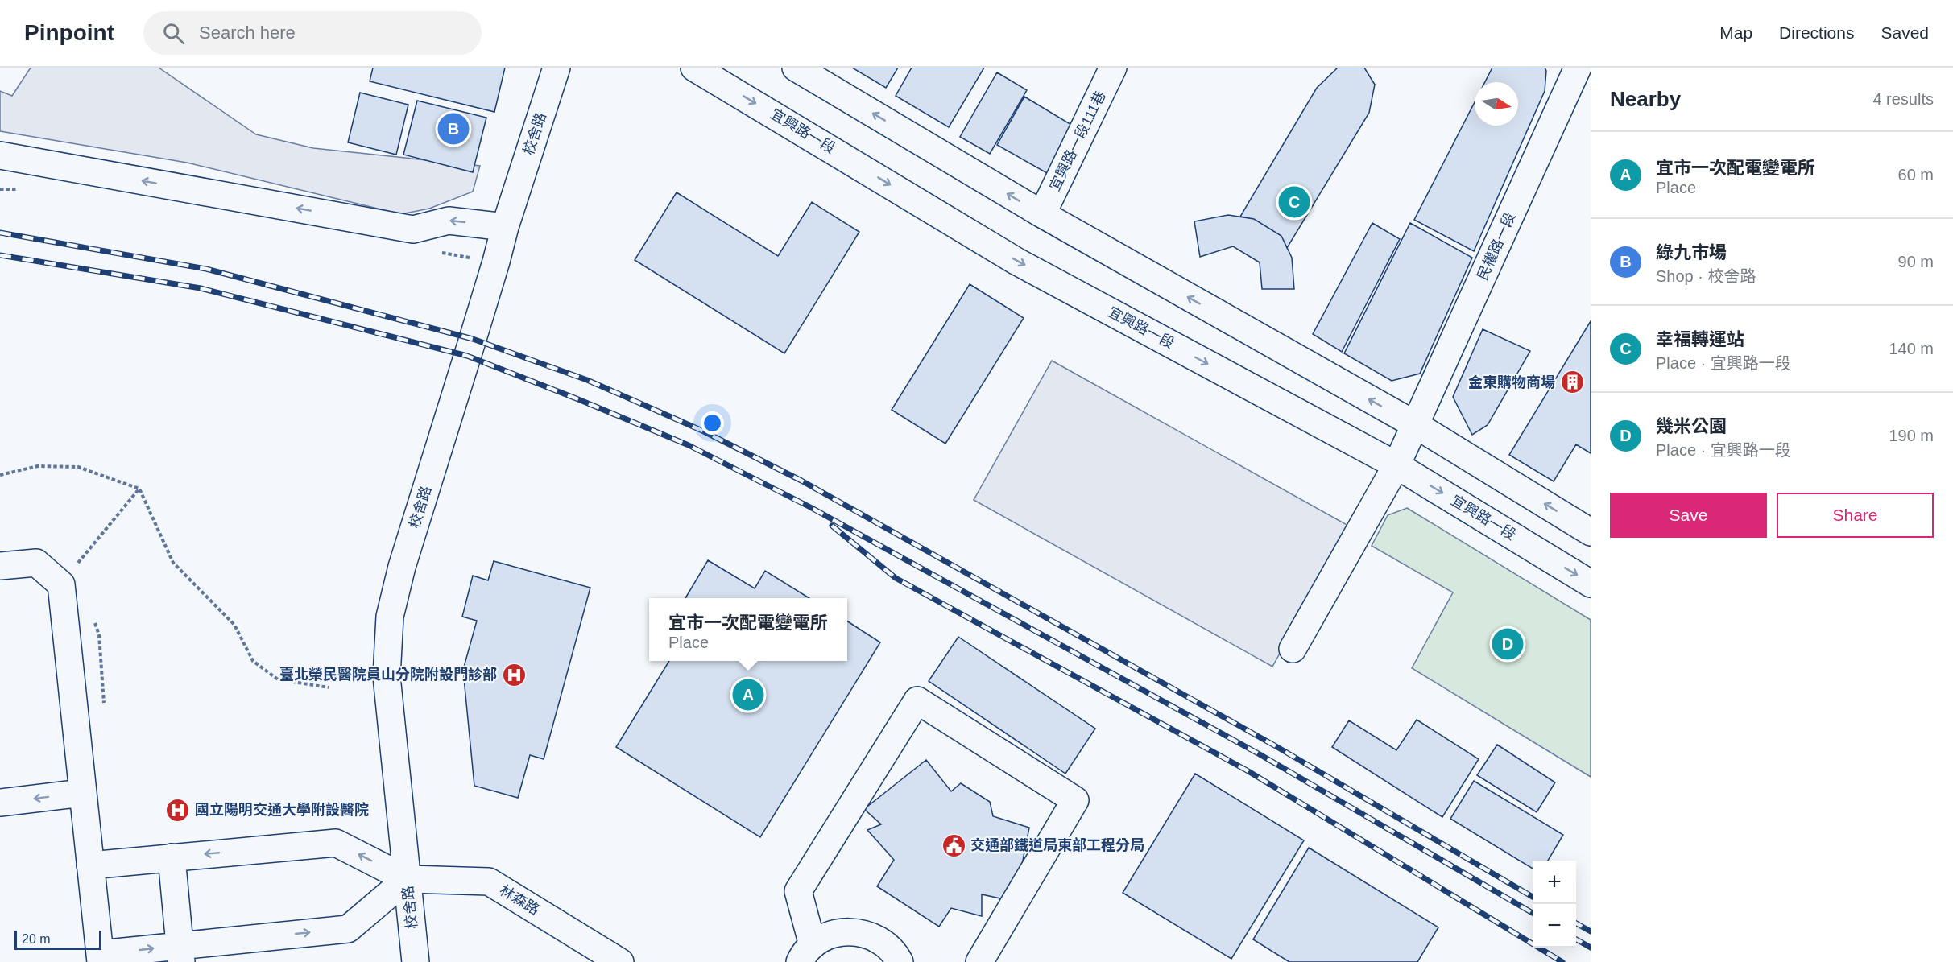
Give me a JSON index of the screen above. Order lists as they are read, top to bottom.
{
  "streets": {
    "street": [
      "宜興路一段",
      "校舍路",
      "宜興路一段111巷",
      "民權路一段",
      "林森路"
    ]
  },
  "crossings": [
    ["宜興路一段", "民權路一段"],
    ["校舍路", "林森路"]
  ],
  "places": {
    "building": ["金東購物商場"],
    "hospital": ["臺北榮民醫院員山分院附設門診部", "國立陽明交通大學附設醫院"],
    "public building": ["交通部鐵道局東部工程分局"]
  },
  "scale_bar": "20 m",
  "north": "right",
  "page": {
    "header": "Pinpoint",
    "search": "Search here",
    "nav": ["Map", "Directions", "Saved"],
    "heading": ["Nearby", "4 results"],
    "pins": [
      "B",
      "C",
      "D",
      "A"
    ],
    "list": [
      {
        "mark": "A",
        "name": "宜市一次配電變電所",
        "note": "Place",
        "value": "60 m"
      },
      {
        "mark": "B",
        "name": "綠九市場",
        "note": "Shop · 校舍路",
        "value": "90 m"
      },
      {
        "mark": "C",
        "name": "幸福轉運站",
        "note": "Place · 宜興路一段",
        "value": "140 m"
      },
      {
        "mark": "D",
        "name": "幾米公園",
        "note": "Place · 宜興路一段",
        "value": "190 m"
      }
    ],
    "buttons": ["Save", "Share"],
    "popup": ["宜市一次配電變電所", "Place"],
    "map_buttons": ["+", "−"],
    "scale": "20 m"
  }
}
